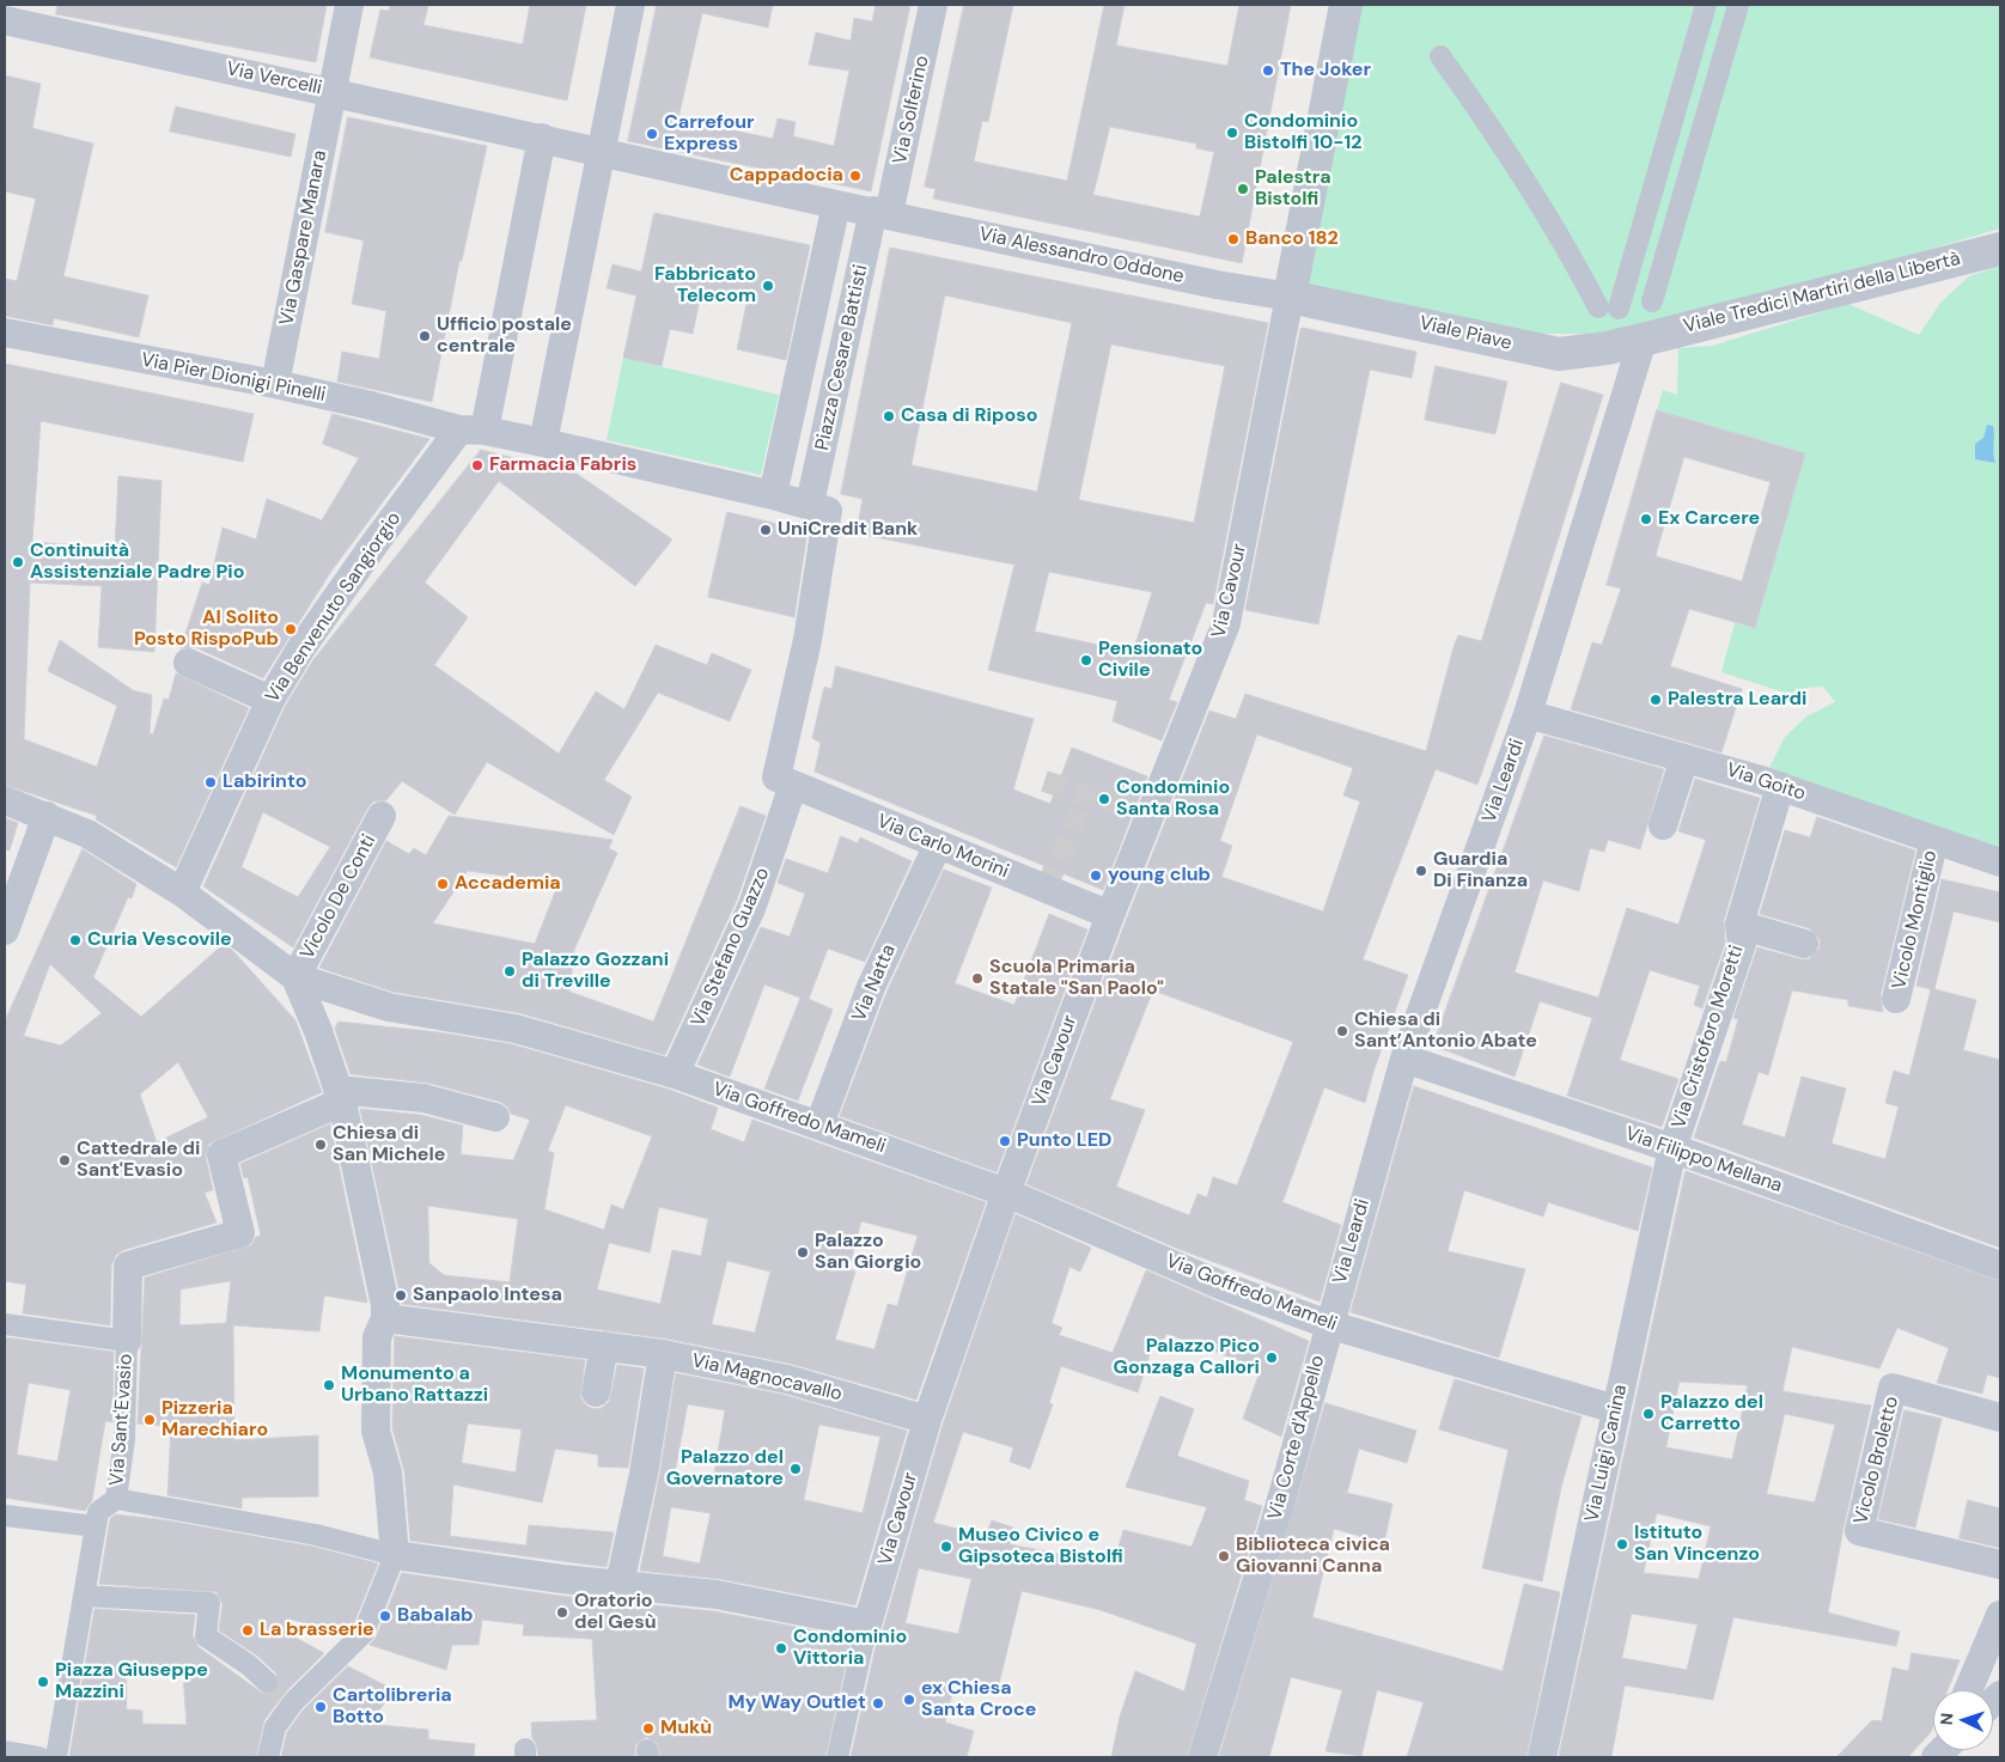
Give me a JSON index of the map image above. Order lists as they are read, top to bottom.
{
  "streets": {
    "street": [
      "Via Vercelli",
      "Via Solferino",
      "Via Gaspare Manara",
      "Via Alessandro Oddone",
      "Viale Tredici Martiri della Libertà",
      "Viale Piave",
      "Piazza Cesare Battisti",
      "Via Pier Dionigi Pinelli",
      "Via Cavour",
      "Via Benvenuto Sangiorgio",
      "Via Leardi",
      "Via Goito",
      "Via Carlo Morini",
      "Vicolo De Conti",
      "Vicolo Montiglio",
      "Via Stefano Guazzo",
      "Via Natta",
      "Via Cristoforo Moretti",
      "Via Goffredo Mameli",
      "Via Filippo Mellana",
      "Via Magnocavallo",
      "Via Sant'Evasio",
      "Via Corte d'Appello",
      "Via Luigi Canina",
      "Vicolo Broletto"
    ]
  },
  "crossings": [
    ["Via Vercelli", "Via Gaspare Manara"],
    ["Via Solferino", "Via Alessandro Oddone"],
    ["Via Solferino", "Piazza Cesare Battisti"],
    ["Via Gaspare Manara", "Via Pier Dionigi Pinelli"],
    ["Via Alessandro Oddone", "Viale Piave"],
    ["Via Alessandro Oddone", "Piazza Cesare Battisti"],
    ["Via Alessandro Oddone", "Via Cavour"],
    ["Viale Tredici Martiri della Libertà", "Viale Piave"],
    ["Viale Tredici Martiri della Libertà", "Via Leardi"],
    ["Viale Piave", "Via Cavour"],
    ["Viale Piave", "Via Leardi"],
    ["Piazza Cesare Battisti", "Via Stefano Guazzo"],
    ["Via Pier Dionigi Pinelli", "Via Benvenuto Sangiorgio"],
    ["Via Cavour", "Via Carlo Morini"],
    ["Via Cavour", "Via Goffredo Mameli"],
    ["Via Cavour", "Via Magnocavallo"],
    ["Via Benvenuto Sangiorgio", "Via Goffredo Mameli"],
    ["Via Leardi", "Via Goito"],
    ["Via Leardi", "Via Goffredo Mameli"],
    ["Via Leardi", "Via Filippo Mellana"],
    ["Via Leardi", "Via Corte d'Appello"],
    ["Via Goito", "Vicolo Montiglio"],
    ["Via Goito", "Via Cristoforo Moretti"],
    ["Via Carlo Morini", "Via Stefano Guazzo"],
    ["Via Carlo Morini", "Via Natta"],
    ["Vicolo De Conti", "Via Goffredo Mameli"],
    ["Via Stefano Guazzo", "Via Goffredo Mameli"],
    ["Via Natta", "Via Goffredo Mameli"],
    ["Via Cristoforo Moretti", "Via Filippo Mellana"],
    ["Via Cristoforo Moretti", "Via Luigi Canina"],
    ["Via Goffredo Mameli", "Via Corte d'Appello"],
    ["Via Goffredo Mameli", "Via Luigi Canina"],
    ["Via Filippo Mellana", "Via Luigi Canina"]
  ],
  "places": [
    "The Joker",
    "Condominio Bistolfi 10-12",
    "Carrefour Express",
    "Cappadocia",
    "Palestra Bistolfi",
    "Banco 182",
    "Fabbricato Telecom",
    "Ufficio postale centrale",
    "Casa di Riposo",
    "Farmacia Fabris",
    "Ex Carcere",
    "UniCredit Bank",
    "Continuità Assistenziale Padre Pio",
    "Al Solito Posto RispoPub",
    "Pensionato Civile",
    "Palestra Leardi",
    "Labirinto",
    "Condominio Santa Rosa",
    "Guardia Di Finanza",
    "young club",
    "Accademia",
    "Curia Vescovile",
    "Palazzo Gozzani di Treville",
    "Scuola Primaria Statale \"San Paolo\"",
    "Chiesa di Sant’Antonio Abate",
    "Punto LED",
    "Chiesa di San Michele",
    "Cattedrale di Sant'Evasio",
    "Palazzo San Giorgio",
    "Sanpaolo Intesa",
    "Palazzo Pico Gonzaga Callori",
    "Monumento a Urbano Rattazzi",
    "Palazzo del Carretto",
    "Pizzeria Marechiaro",
    "Palazzo del Governatore",
    "Istituto San Vincenzo",
    "Museo Civico e Gipsoteca Bistolfi",
    "Biblioteca civica Giovanni Canna",
    "Oratorio del Gesù",
    "Babalab",
    "La brasserie",
    "Condominio Vittoria",
    "Piazza Giuseppe Mazzini",
    "ex Chiesa Santa Croce",
    "My Way Outlet",
    "Cartolibreria Botto",
    "Mukù"
  ],
  "north": "left"
}
